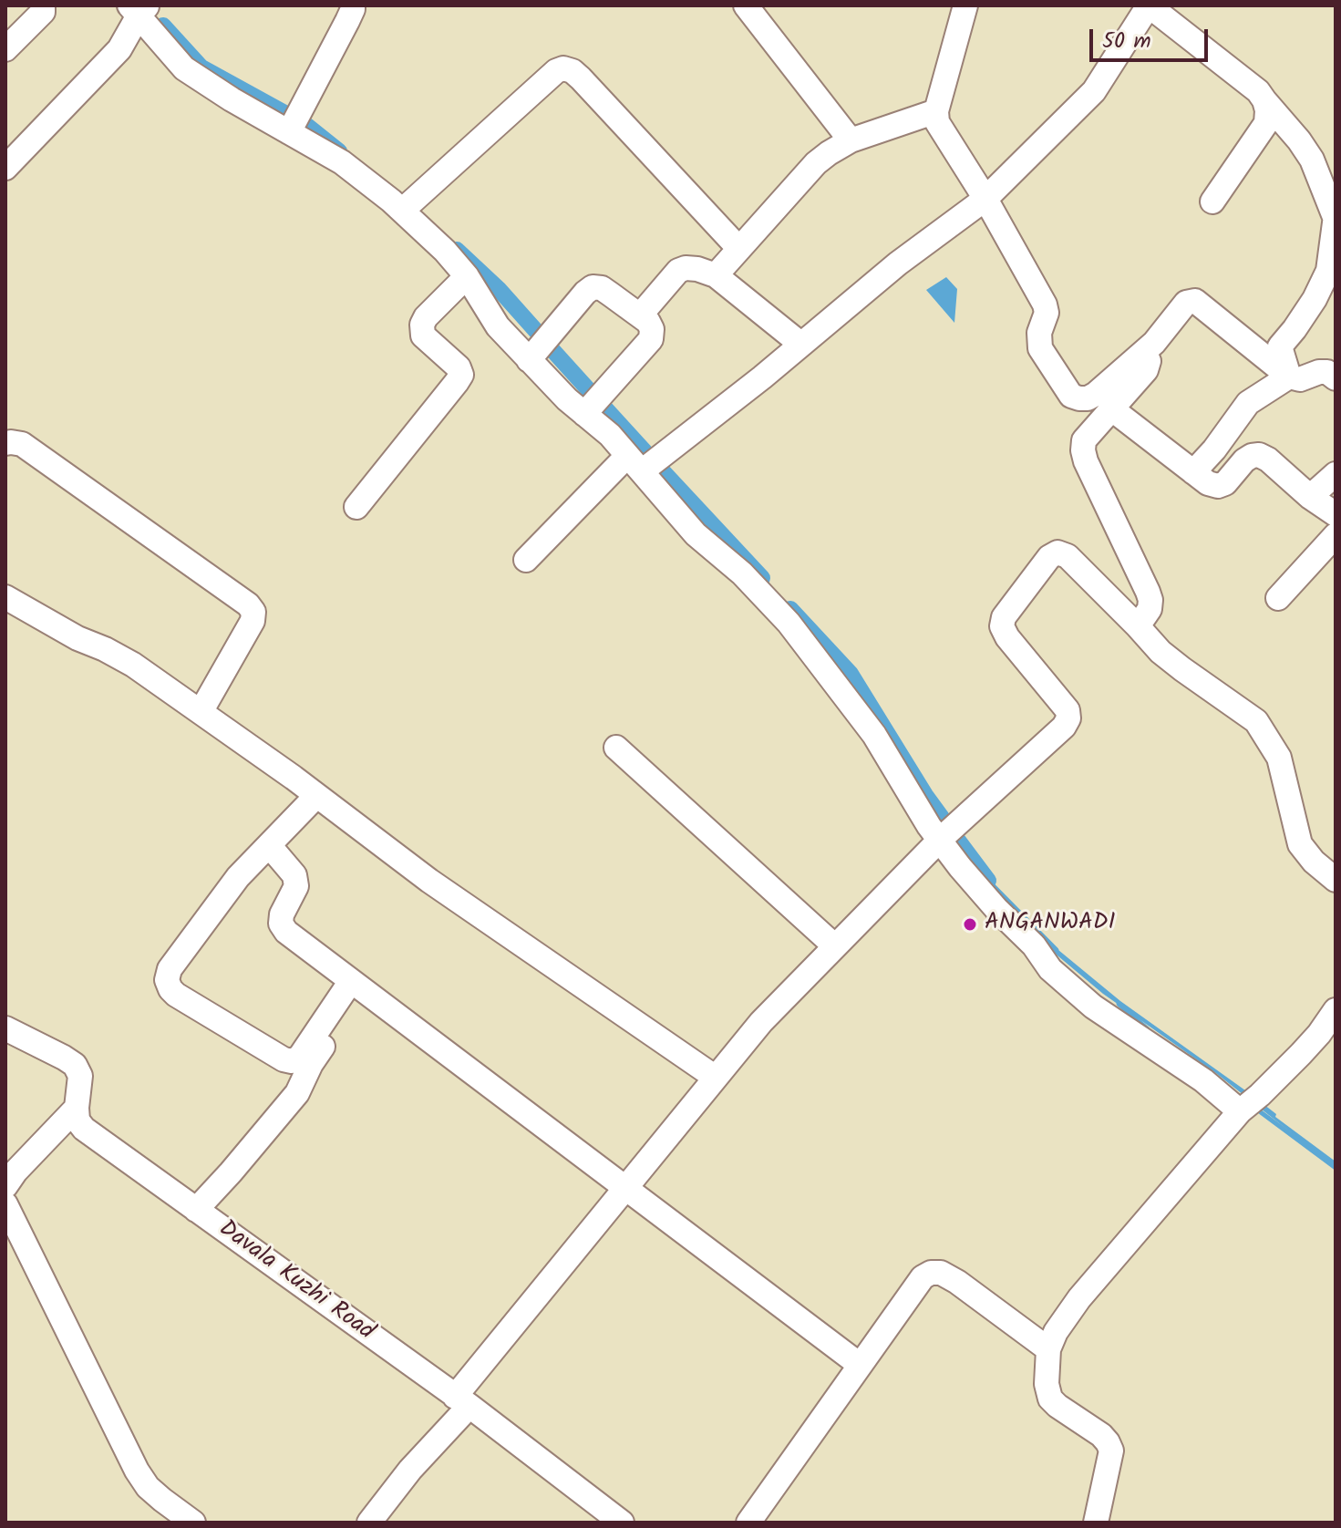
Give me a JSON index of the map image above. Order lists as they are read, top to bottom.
{
  "streets": {
    "street": ["Davala Kuzhi Road"]
  },
  "places": ["ANGANWADI"],
  "scale_bar": "50 m"
}
